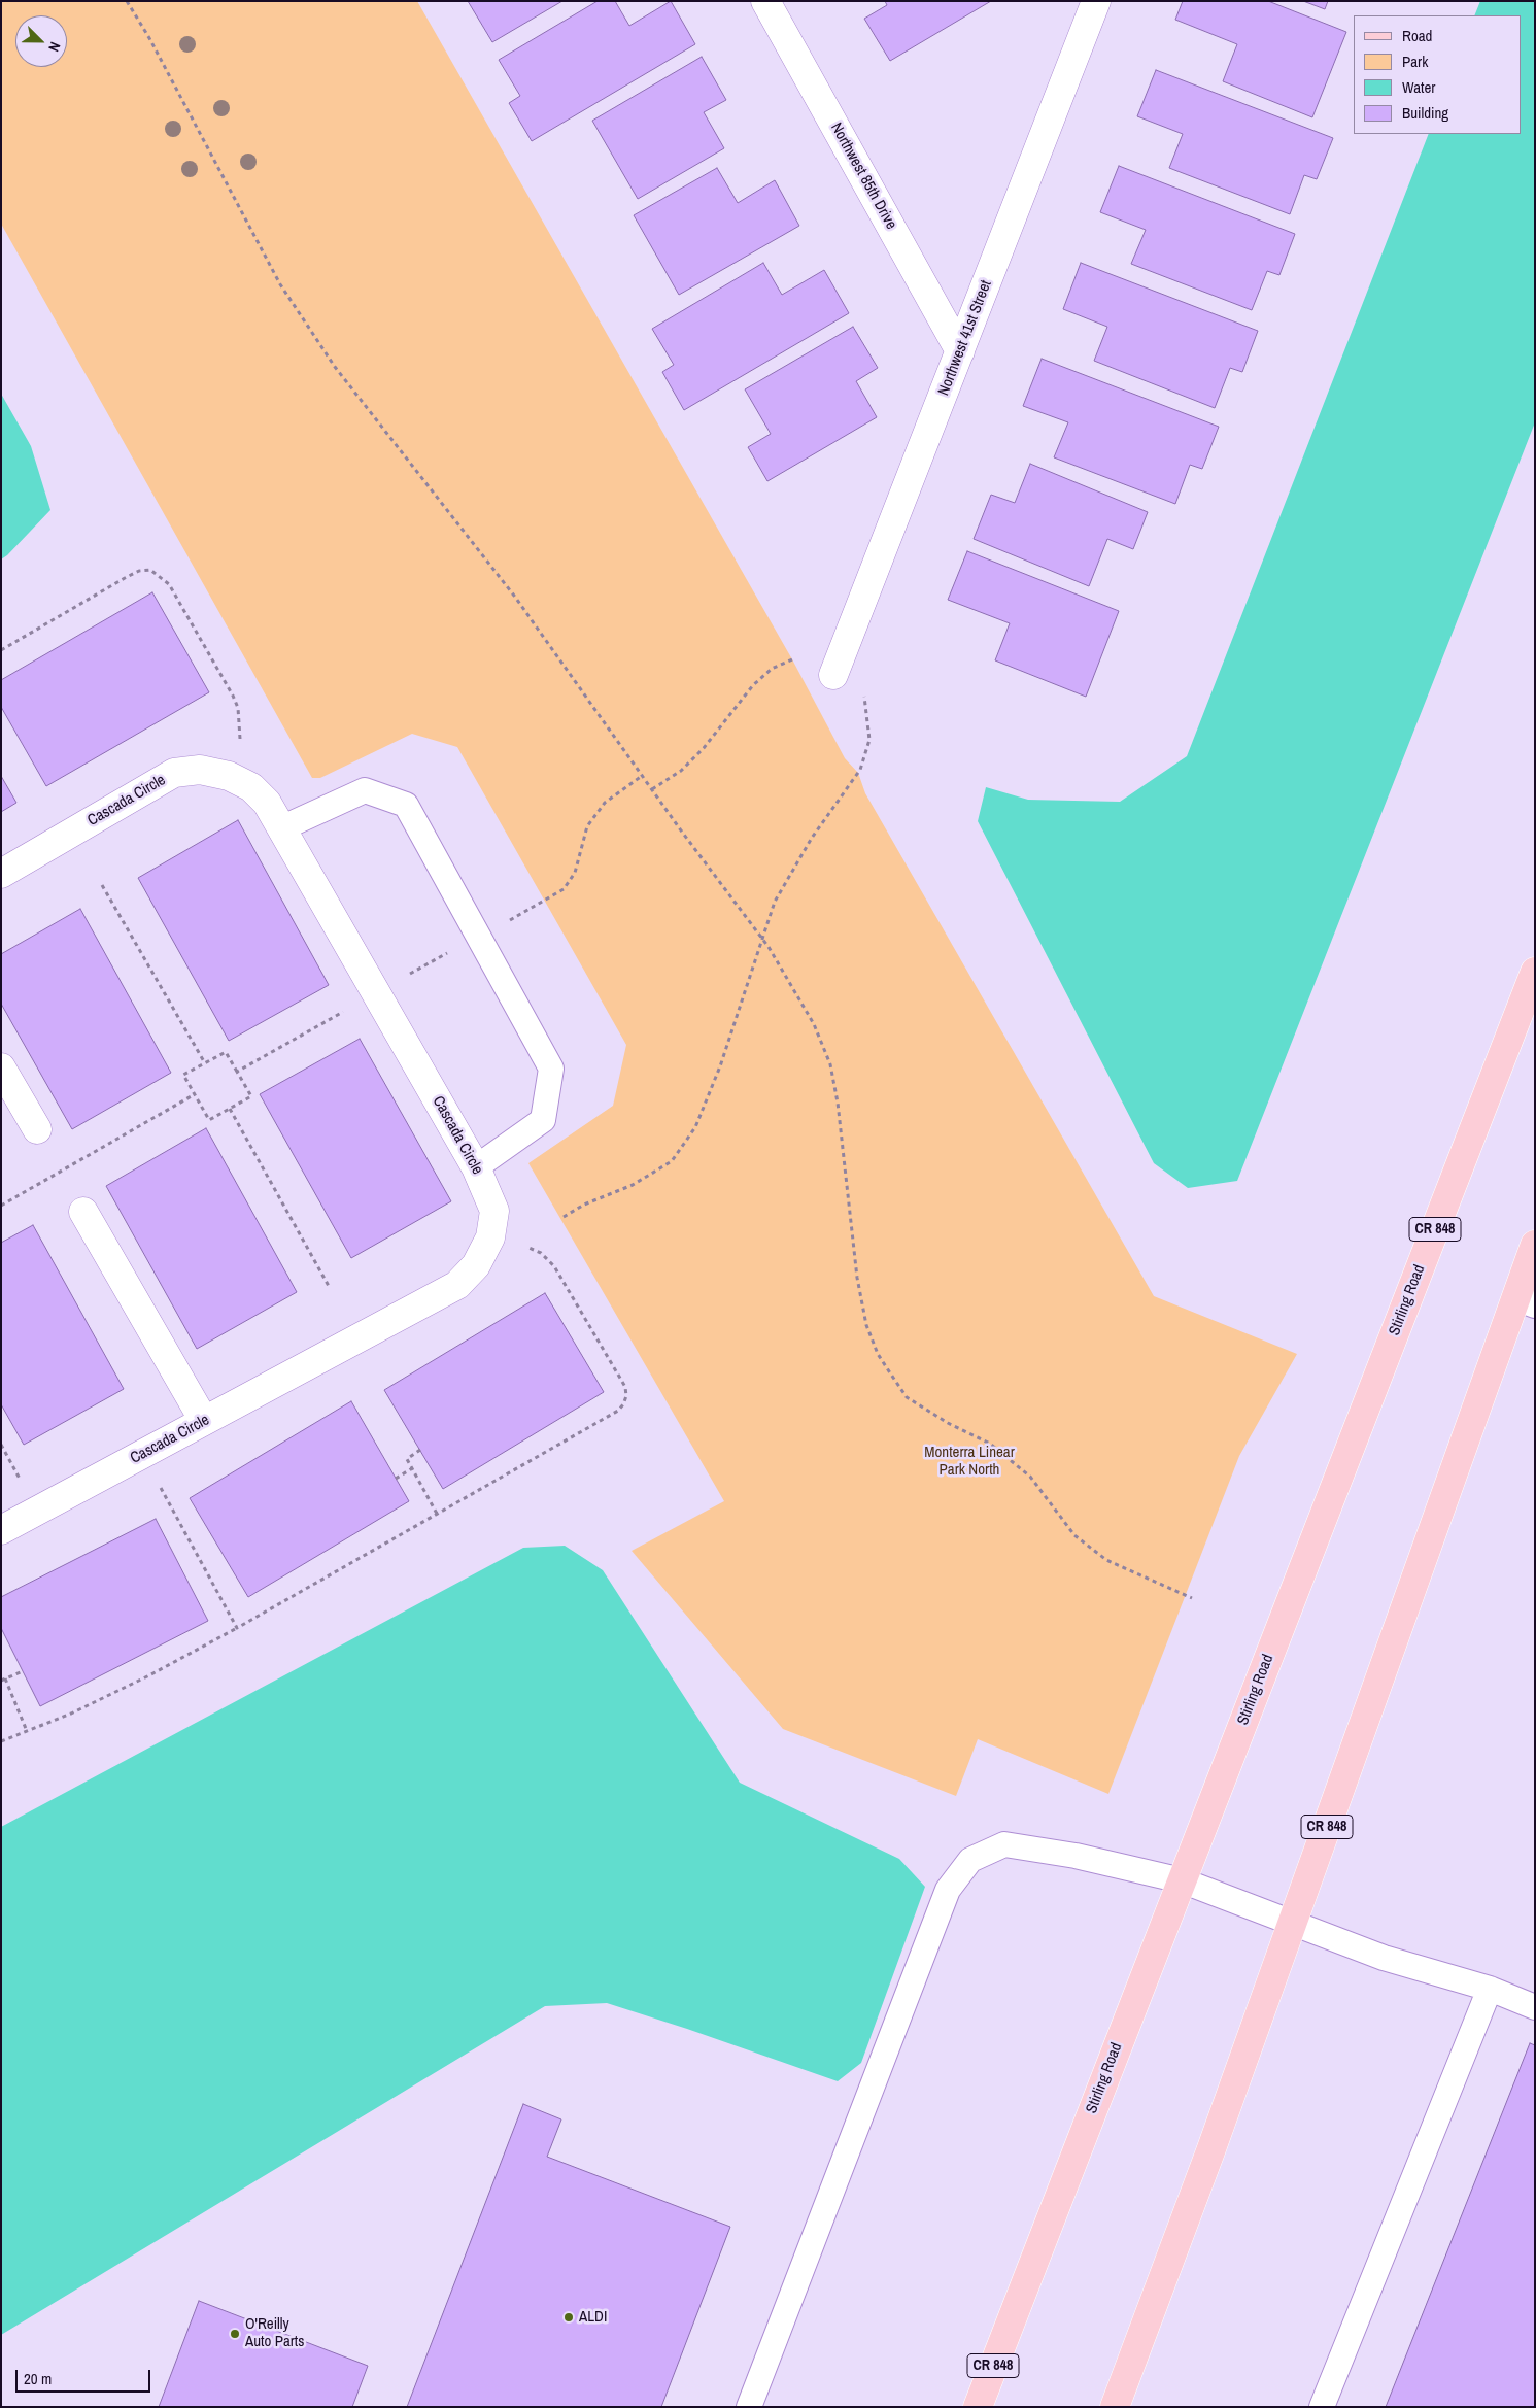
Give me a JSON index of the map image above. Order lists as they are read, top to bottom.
{
  "streets": {
    "main road": ["CR 848", "Stirling Road"],
    "street": ["Northwest 85th Drive", "Northwest 41st Street", "Cascada Circle"]
  },
  "crossings": [
    ["Northwest 85th Drive", "Northwest 41st Street"]
  ],
  "parks": ["Monterra Linear Park North"],
  "places": ["ALDI", "O'Reilly Auto Parts"],
  "legend": [
    "Road",
    "Park",
    "Water",
    "Building"
  ],
  "scale_bar": "20 m",
  "north": "bottom right"
}
